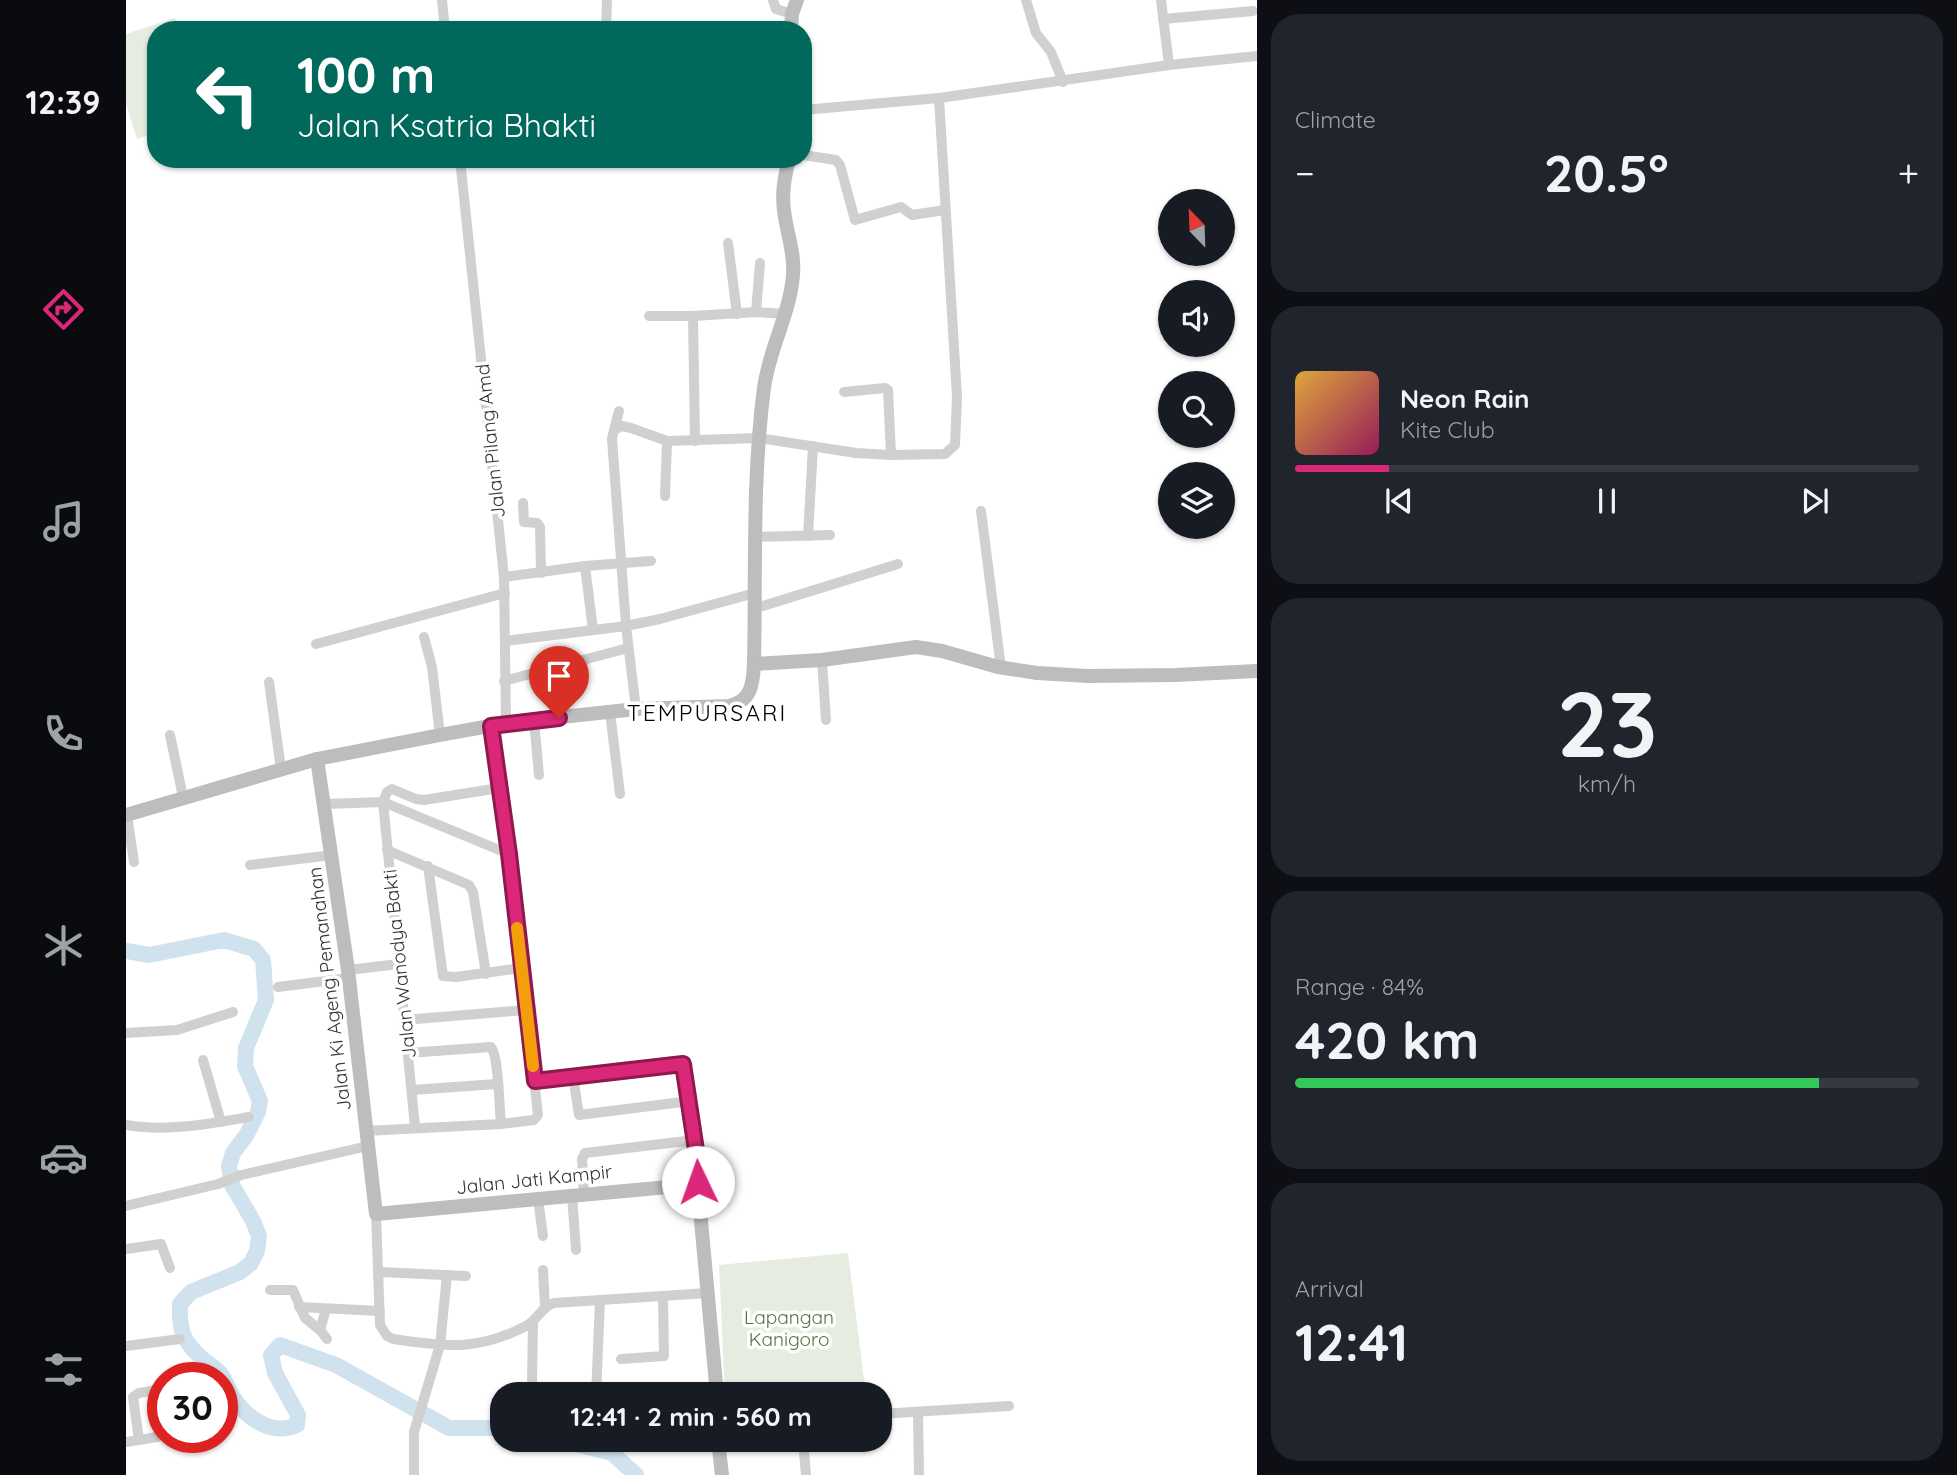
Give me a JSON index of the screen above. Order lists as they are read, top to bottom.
{
  "streets": {
    "street": [
      "Jalan Pilang Amd",
      "Jalan Wanodya Bakti",
      "Jalan Ki Ageng Pemanahan",
      "Jalan Jati Kampir"
    ]
  },
  "crossings": [
    ["Jalan Ki Ageng Pemanahan", "Jalan Jati Kampir"]
  ],
  "districts": ["TEMPURSARI"],
  "parks": ["Lapangan Kanigoro"],
  "north": "top left",
  "page": {
    "tabs": "12:39",
    "tile": [
      "Climate",
      ["23", "km/h"],
      ["Range · 84%", "420 km"],
      ["Arrival", "12:41"]
    ],
    "turn": ["100 m", "Jalan Ksatria Bhakti"],
    "heat": ["−", "20.5°", "+"],
    "song": ["Neon Rain", "Kite Club"],
    "limit": "30",
    "trip": "12:41 · 2 min · 560 m"
  }
}
